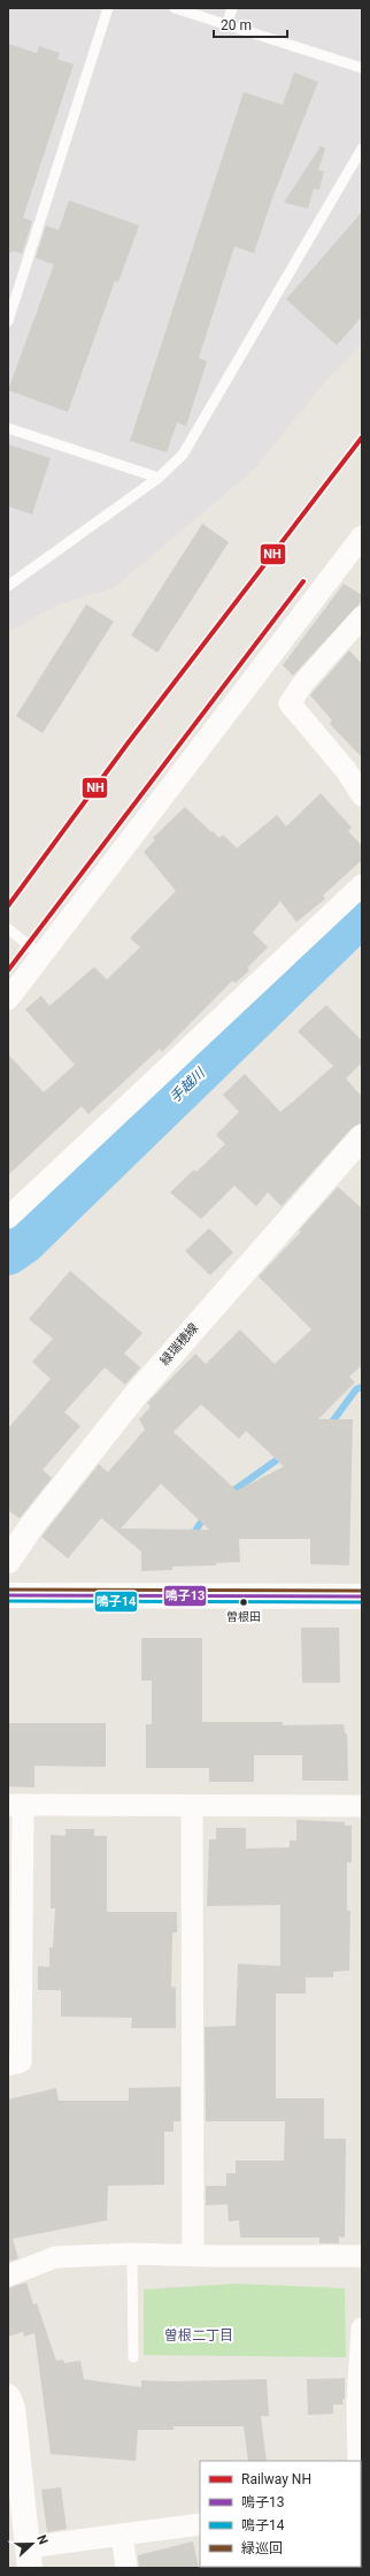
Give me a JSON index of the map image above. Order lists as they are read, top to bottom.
{
  "streets": {
    "main road": ["緑瑞穂線"]
  },
  "districts": ["曽根二丁目"],
  "water": ["手越川"],
  "places": ["曽根田"],
  "lines": [
    "rail line NH",
    "transit line 緑巡回",
    "transit line 鳴子13",
    "transit line 鳴子14"
  ],
  "legend": [
    "Railway NH",
    "鳴子13",
    "鳴子14",
    "緑巡回"
  ],
  "scale_bar": "20 m",
  "north": "right"
}
